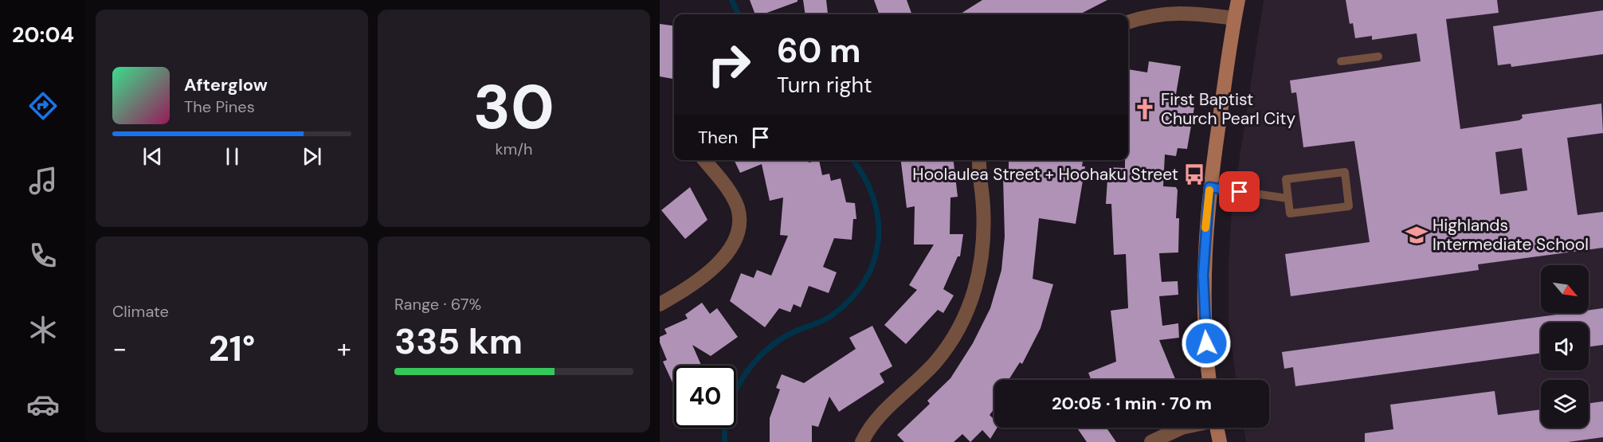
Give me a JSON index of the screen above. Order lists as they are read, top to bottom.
{
  "places": {
    "church": ["First Baptist Church Pearl City"],
    "bus stop": ["Hoolaulea Street + Hoohaku Street"],
    "school or university": ["Highlands Intermediate School"]
  },
  "north": "bottom right",
  "page": {
    "tabs": "20:04",
    "tile": [
      ["30", "km/h"],
      "Climate",
      ["Range · 67%", "335 km"]
    ],
    "turn": ["60 m", "Turn right"],
    "song": ["Afterglow", "The Pines"],
    "then": "Then",
    "heat": ["−", "21°", "+"],
    "limit": "40",
    "trip": "20:05 · 1 min · 70 m"
  }
}
